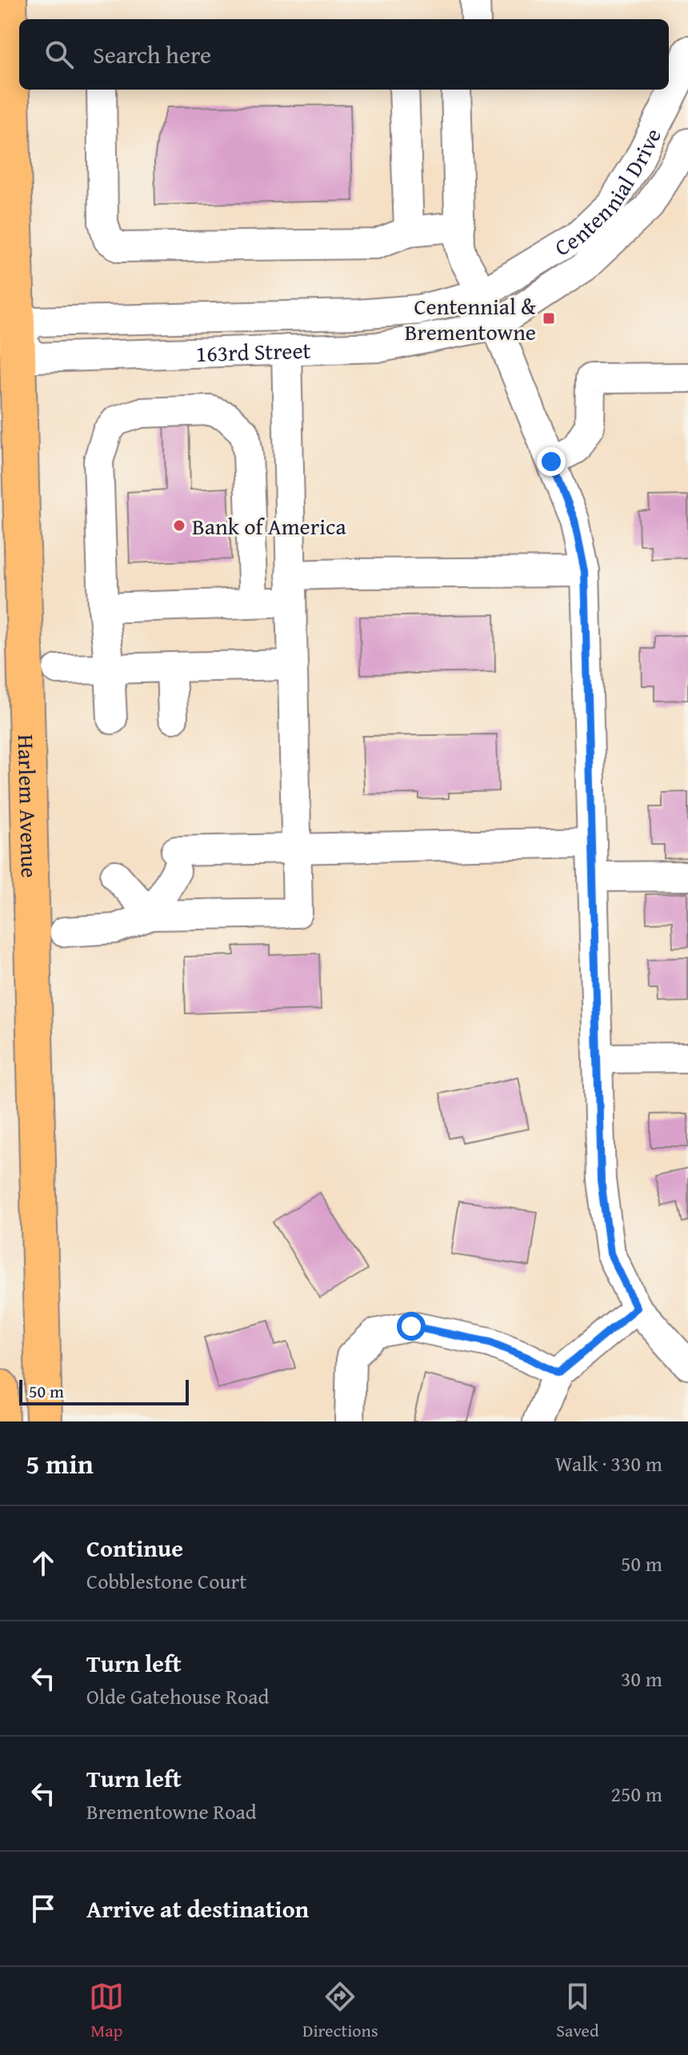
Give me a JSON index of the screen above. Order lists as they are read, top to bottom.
{
  "streets": {
    "main road": ["Harlem Avenue"],
    "street": ["Centennial Drive", "163rd Street"]
  },
  "crossings": [
    ["Centennial Drive", "163rd Street"],
    ["163rd Street", "Harlem Avenue"]
  ],
  "places": {
    "transit": ["Centennial & Brementowne"],
    "other": ["Bank of America"]
  },
  "scale_bar": "50 m",
  "page": {
    "search": "Search here",
    "scale": "50 m",
    "heading": ["5 min", "Walk · 330 m"],
    "list": [
      ["Continue", "Cobblestone Court", "50 m"],
      ["Turn left", "Olde Gatehouse Road", "30 m"],
      ["Turn left", "Brementowne Road", "250 m"],
      "Arrive at destination"
    ],
    "nav": ["Map", "Directions", "Saved"]
  }
}
